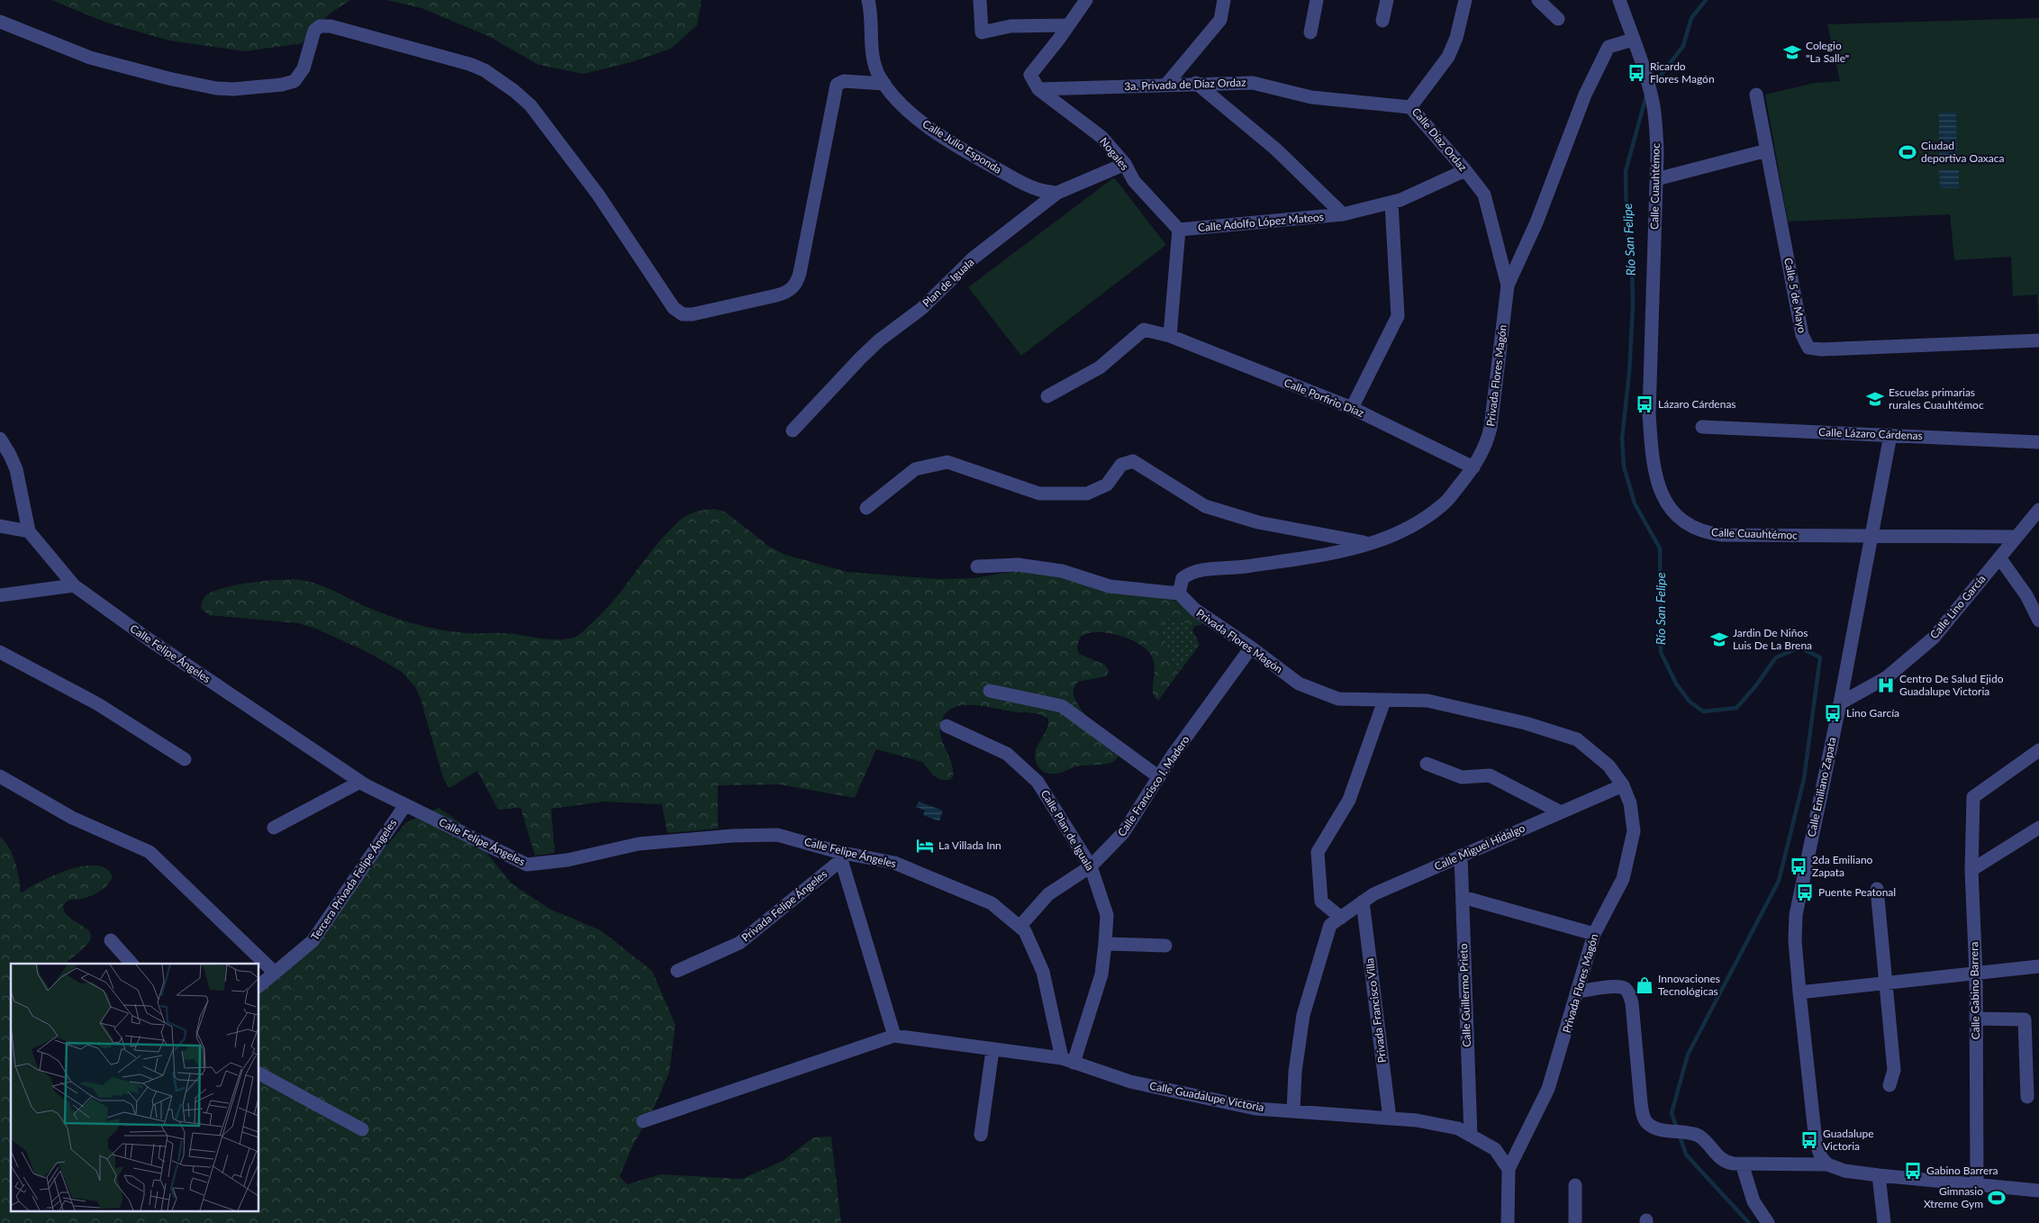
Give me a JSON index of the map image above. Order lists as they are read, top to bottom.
{
  "streets": {
    "street": [
      "3a. Privada de Díaz Ordaz",
      "Calle Díaz Ordaz",
      "Calle Julio Esponda",
      "Nogales",
      "Calle Cuauhtémoc",
      "Calle Adolfo López Mateos",
      "Plan de Iguala",
      "Calle 5 de Mayo",
      "Privada Flores Magón",
      "Calle Porfirio Díaz",
      "Calle Lázaro Cárdenas",
      "Calle Lino García",
      "Calle Felipe Ángeles",
      "Calle Francisco I. Madero",
      "Calle Emiliano Zapata",
      "Calle Plan de Iguala",
      "Calle Miguel Hidalgo",
      "Tercera Privada Felipe Ángeles",
      "Privada Felipe Ángeles",
      "Calle Gabino Barrera",
      "Calle Guillermo Prieto",
      "Privada Francisco Villa",
      "Calle Guadalupe Victoria"
    ]
  },
  "crossings": [
    ["3a. Privada de Díaz Ordaz", "Calle Díaz Ordaz"],
    ["3a. Privada de Díaz Ordaz", "Nogales"],
    ["3a. Privada de Díaz Ordaz", "Calle Adolfo López Mateos"],
    ["Calle Díaz Ordaz", "Calle Adolfo López Mateos"],
    ["Calle Díaz Ordaz", "Privada Flores Magón"],
    ["Calle Julio Esponda", "Plan de Iguala"],
    ["Nogales", "Calle Adolfo López Mateos"],
    ["Nogales", "Plan de Iguala"],
    ["Calle Cuauhtémoc", "Privada Flores Magón"],
    ["Calle Cuauhtémoc", "Calle Lino García"],
    ["Calle Cuauhtémoc", "Calle Emiliano Zapata"],
    ["Privada Flores Magón", "Calle Porfirio Díaz"],
    ["Privada Flores Magón", "Calle Francisco I. Madero"],
    ["Privada Flores Magón", "Calle Miguel Hidalgo"],
    ["Privada Flores Magón", "Calle Guadalupe Victoria"],
    ["Calle Lázaro Cárdenas", "Calle Emiliano Zapata"],
    ["Calle Lino García", "Calle Emiliano Zapata"],
    ["Calle Felipe Ángeles", "Calle Francisco I. Madero"],
    ["Calle Felipe Ángeles", "Calle Plan de Iguala"],
    ["Calle Felipe Ángeles", "Tercera Privada Felipe Ángeles"],
    ["Calle Felipe Ángeles", "Privada Felipe Ángeles"],
    ["Calle Felipe Ángeles", "Calle Guadalupe Victoria"],
    ["Calle Francisco I. Madero", "Calle Plan de Iguala"],
    ["Calle Plan de Iguala", "Calle Guadalupe Victoria"],
    ["Calle Miguel Hidalgo", "Calle Guillermo Prieto"],
    ["Calle Miguel Hidalgo", "Privada Francisco Villa"],
    ["Calle Miguel Hidalgo", "Calle Guadalupe Victoria"],
    ["Calle Guillermo Prieto", "Calle Guadalupe Victoria"],
    ["Privada Francisco Villa", "Calle Guadalupe Victoria"]
  ],
  "water": ["Río San Felipe"],
  "places": {
    "school or university": ["Colegio \"La Salle\"", "Escuelas primarias rurales Cuauhtémoc", "Jardin De Niños Luis De La Brena"],
    "bus stop": [
      "Ricardo Flores Magón",
      "Lázaro Cárdenas",
      "Lino García",
      "2da Emiliano Zapata",
      "Puente Peatonal",
      "Guadalupe Victoria",
      "Gabino Barrera"
    ],
    "sports": ["Ciudad deportiva Oaxaca", "Gimnasio Xtreme Gym"],
    "hospital": ["Centro De Salud Ejido Guadalupe Victoria"],
    "hotel": ["La Villada Inn"],
    "shop": ["Innovaciones Tecnológicas"]
  }
}
